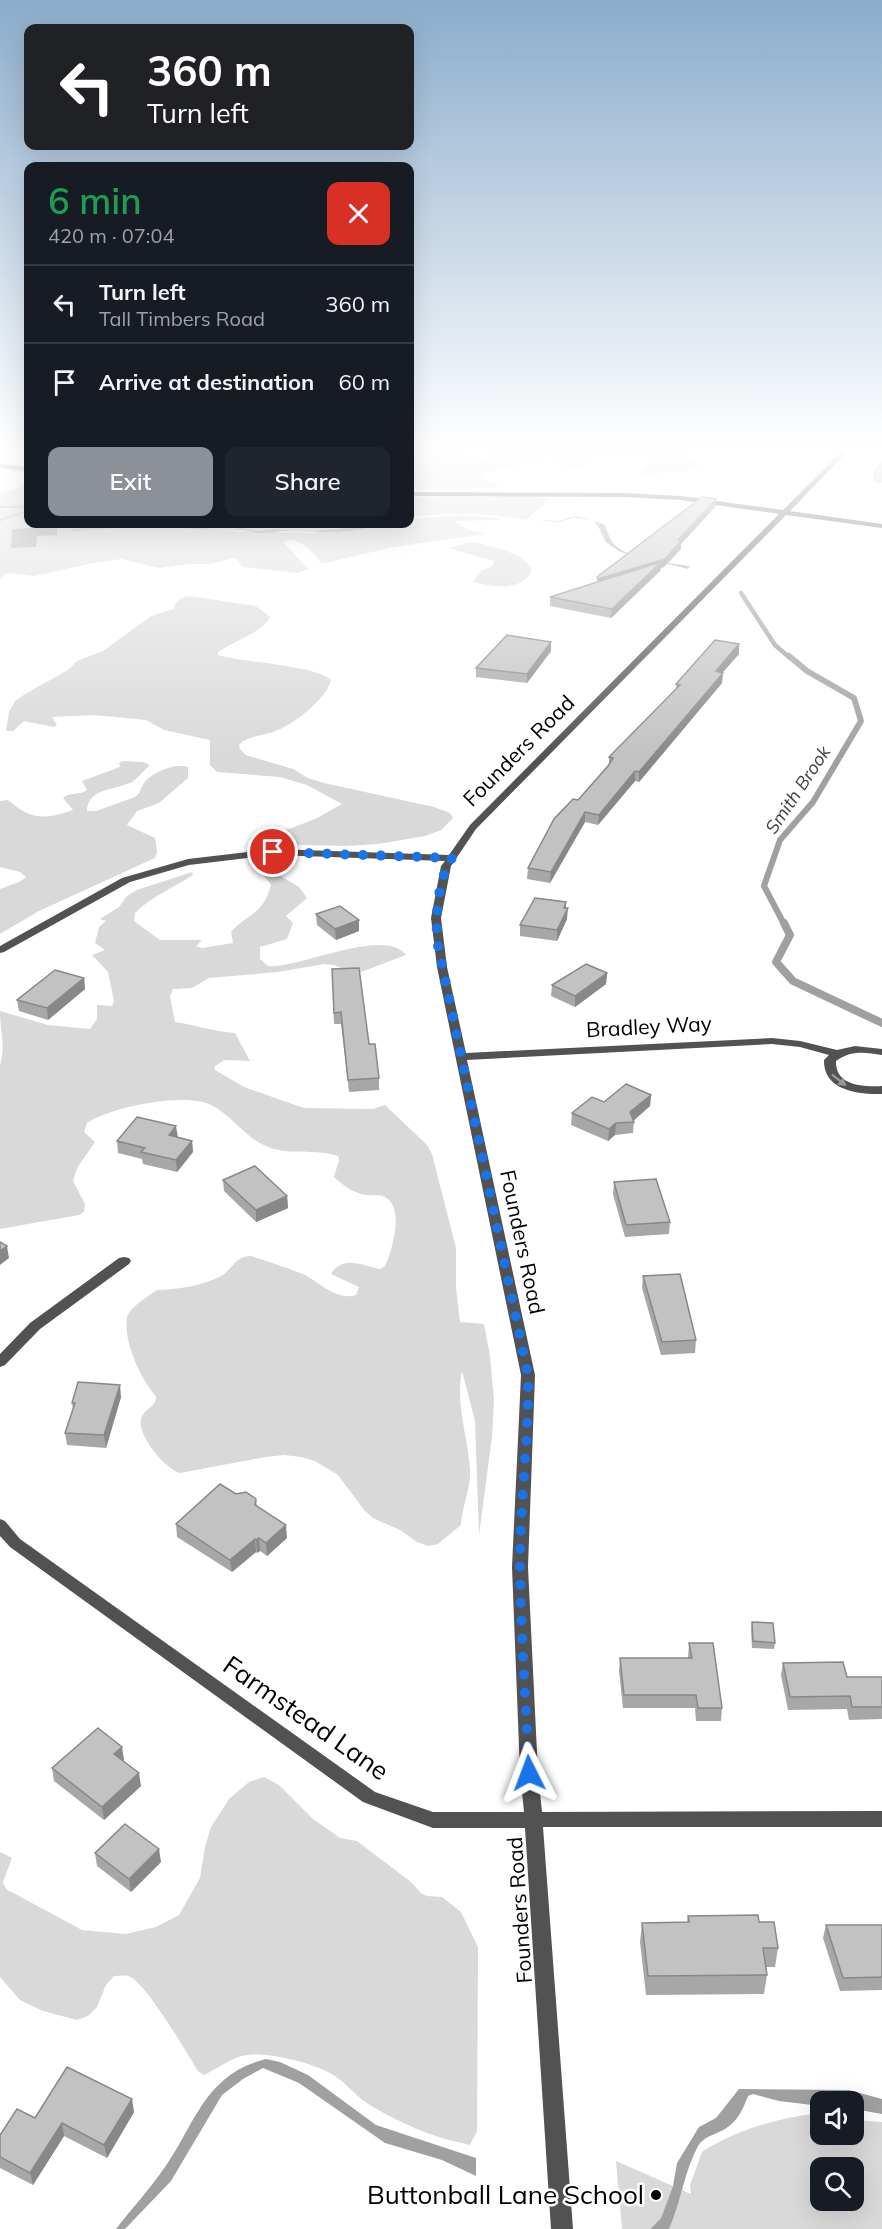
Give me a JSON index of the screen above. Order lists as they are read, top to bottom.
{
  "streets": {
    "street": ["Founders Road", "Bradley Way", "Farmstead Lane"]
  },
  "crossings": [
    ["Founders Road", "Bradley Way"],
    ["Founders Road", "Farmstead Lane"]
  ],
  "water": ["Smith Brook"],
  "places": ["Buttonball Lane School"],
  "page": {
    "turn": ["360 m", "Turn left"],
    "heading": ["6 min", "420 m · 07:04"],
    "list": [
      {
        "name": "Turn left",
        "note": "Tall Timbers Road",
        "value": "360 m"
      },
      {
        "name": "Arrive at destination",
        "value": "60 m"
      }
    ],
    "buttons": ["Exit", "Share"]
  }
}
